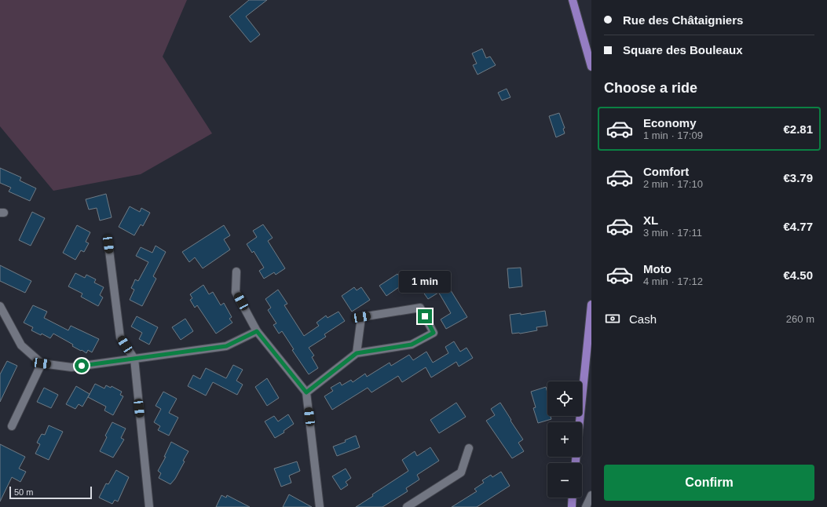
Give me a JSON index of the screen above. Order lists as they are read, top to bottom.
{
  "scale_bar": "50 m",
  "page": {
    "banner": ["Rue des Châtaigniers", "Square des Bouleaux"],
    "heading": "Choose a ride",
    "list": [
      {
        "name": "Economy",
        "note": "1 min · 17:09",
        "value": "€2.81"
      },
      {
        "name": "Comfort",
        "note": "2 min · 17:10",
        "value": "€3.79"
      },
      {
        "name": "XL",
        "note": "3 min · 17:11",
        "value": "€4.77"
      },
      {
        "name": "Moto",
        "note": "4 min · 17:12",
        "value": "€4.50"
      }
    ],
    "bubble": "1 min",
    "pay": ["Cash", "260 m"],
    "map_buttons": ["+", "−"],
    "buttons": "Confirm",
    "scale": "50 m"
  }
}
